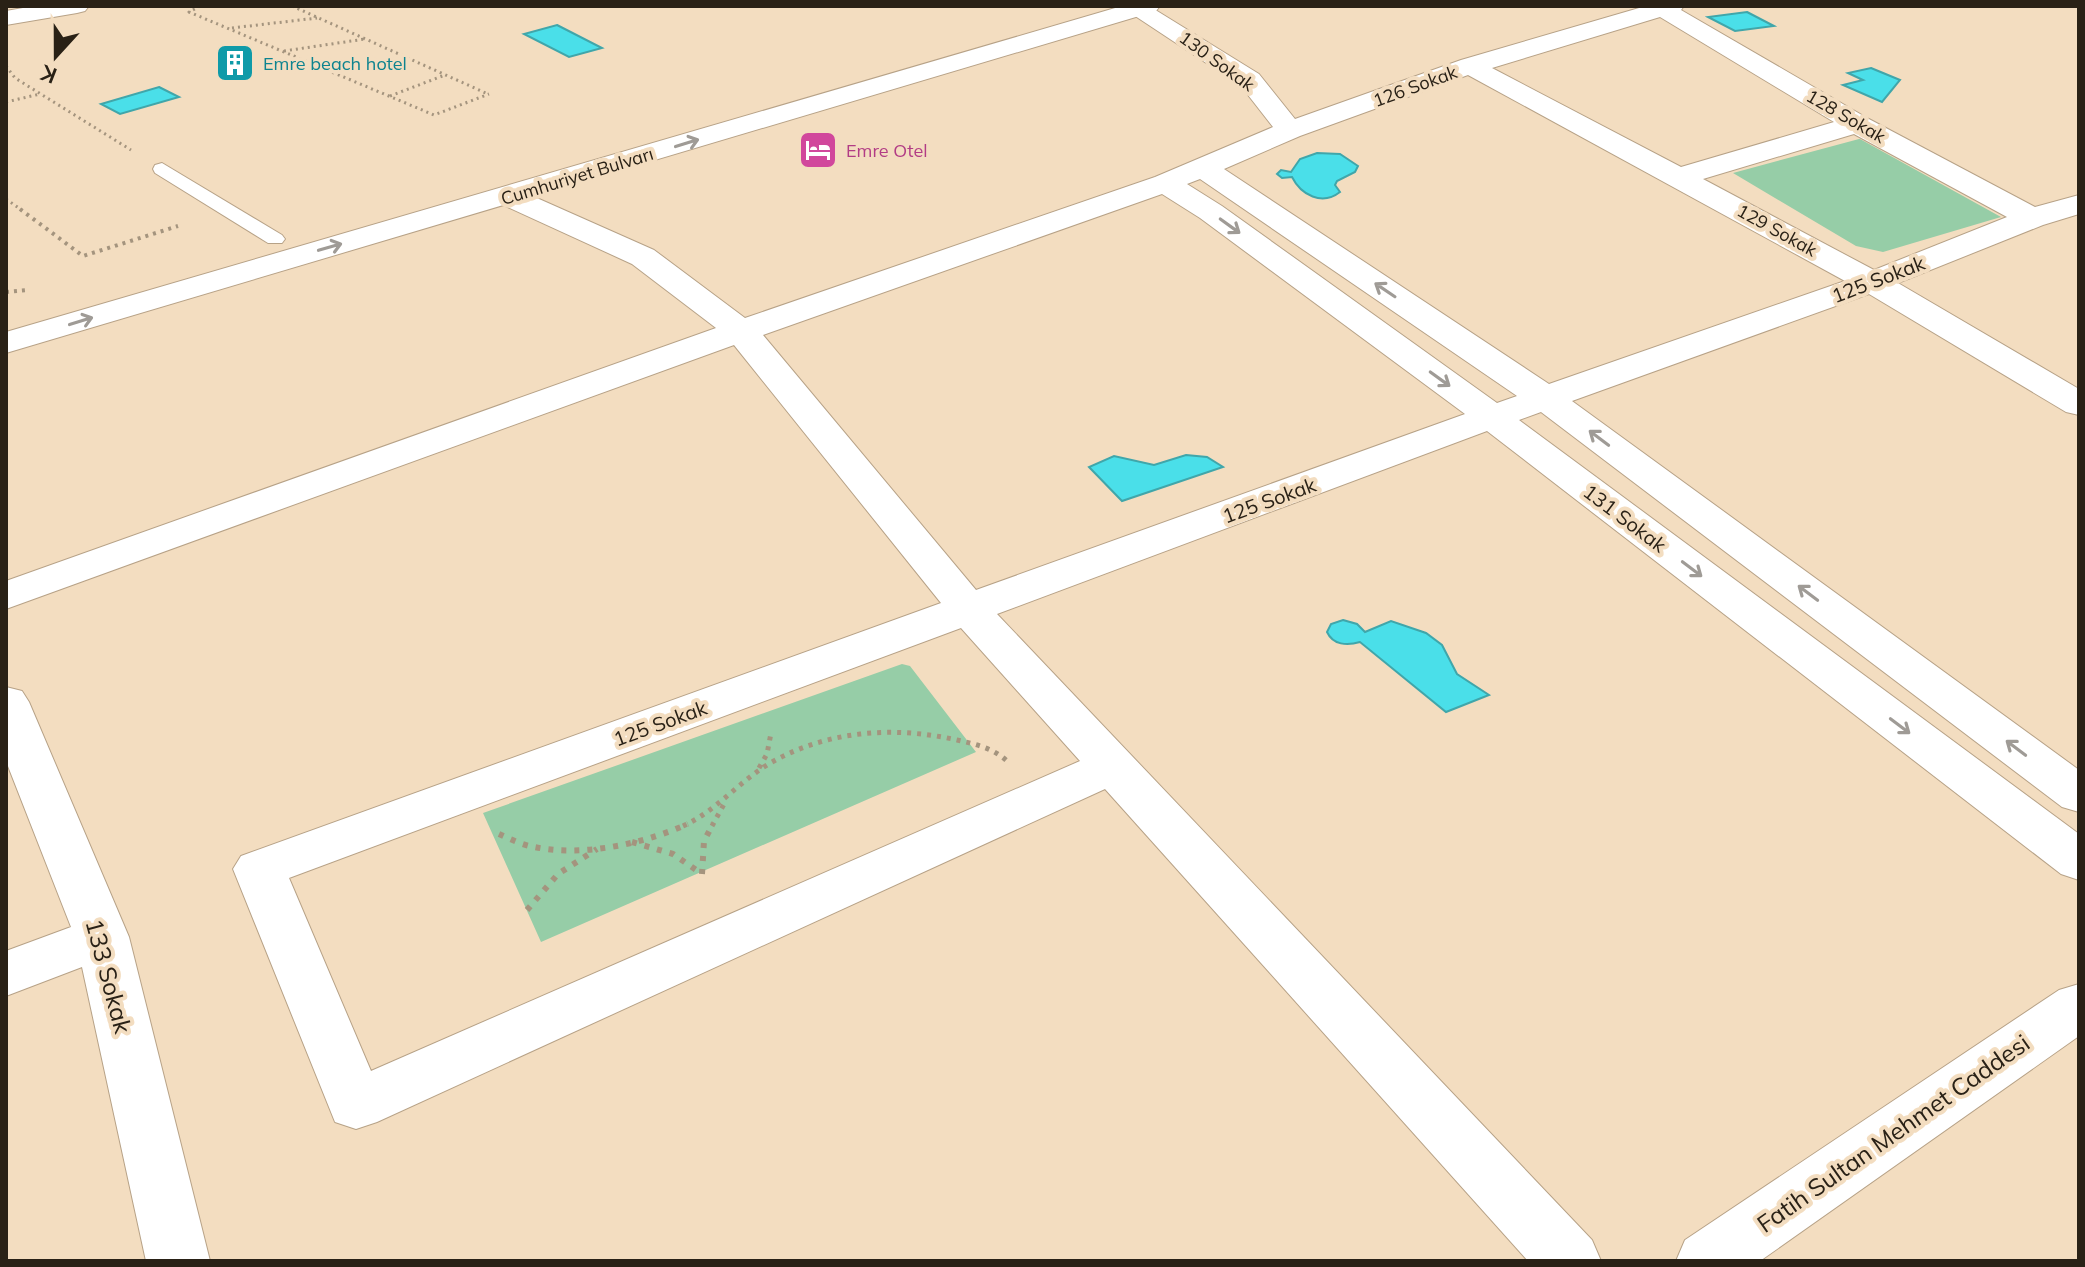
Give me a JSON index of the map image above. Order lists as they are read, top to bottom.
{
  "streets": {
    "street": [
      "130 Sokak",
      "126 Sokak",
      "128 Sokak",
      "Cumhuriyet Bulvarı",
      "129 Sokak",
      "125 Sokak",
      "131 Sokak",
      "133 Sokak",
      "Fatih Sultan Mehmet Caddesi"
    ]
  },
  "crossings": [
    ["130 Sokak", "126 Sokak"],
    ["130 Sokak", "Cumhuriyet Bulvarı"],
    ["126 Sokak", "128 Sokak"],
    ["126 Sokak", "129 Sokak"],
    ["126 Sokak", "131 Sokak"],
    ["128 Sokak", "125 Sokak"],
    ["129 Sokak", "125 Sokak"],
    ["125 Sokak", "131 Sokak"]
  ],
  "places": {
    "building": ["Emre beach hotel"],
    "hotel": ["Emre Otel"]
  },
  "north": "bottom"
}
